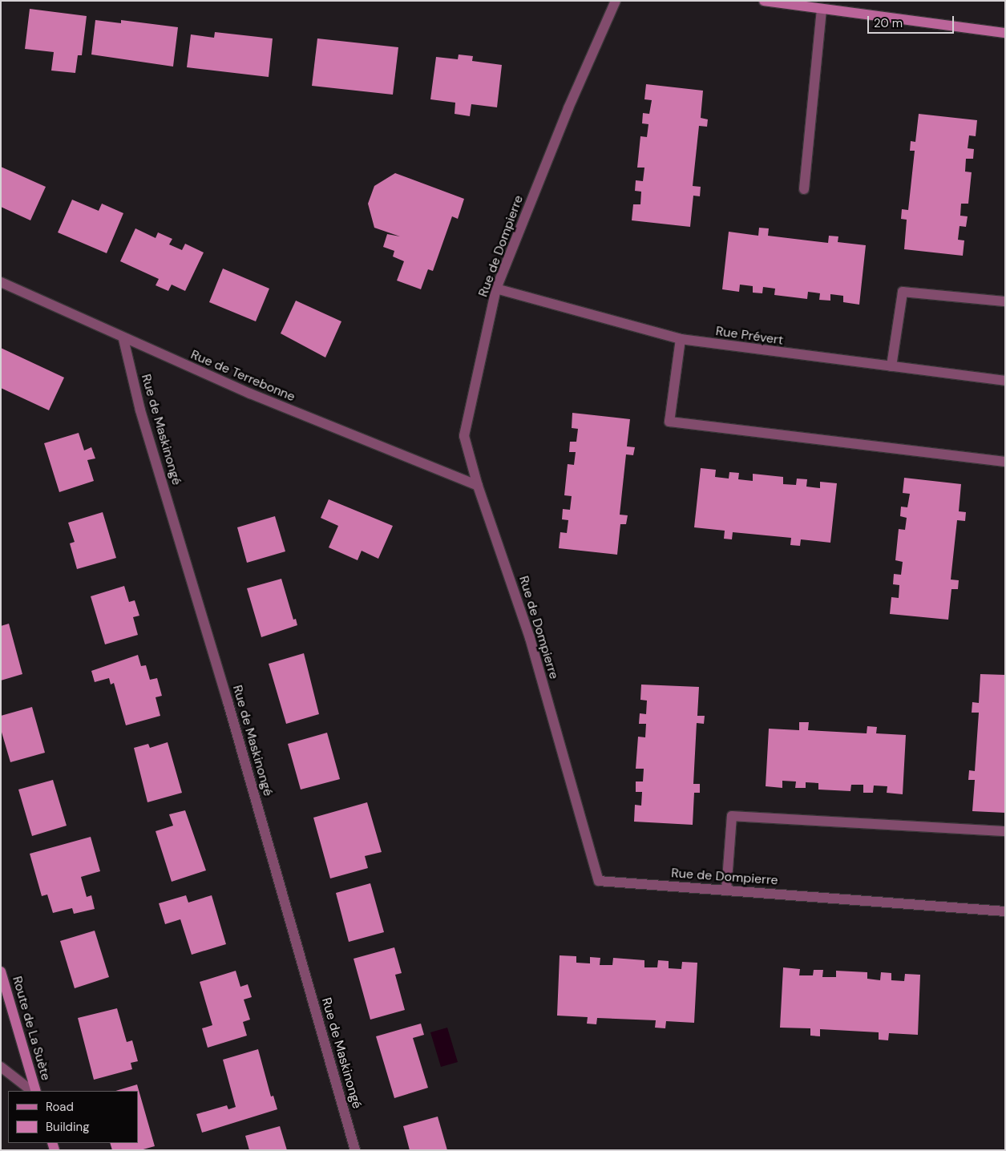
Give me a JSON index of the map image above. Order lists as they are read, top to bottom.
{
  "streets": {
    "street": [
      "Rue de Dompierre",
      "Rue Prévert",
      "Rue de Terrebonne",
      "Rue de Maskinongé",
      "Route de La Suète"
    ]
  },
  "crossings": [
    ["Rue de Dompierre", "Rue Prévert"],
    ["Rue de Dompierre", "Rue de Terrebonne"],
    ["Rue de Terrebonne", "Rue de Maskinongé"]
  ],
  "legend": ["Road", "Building"],
  "scale_bar": "20 m"
}
